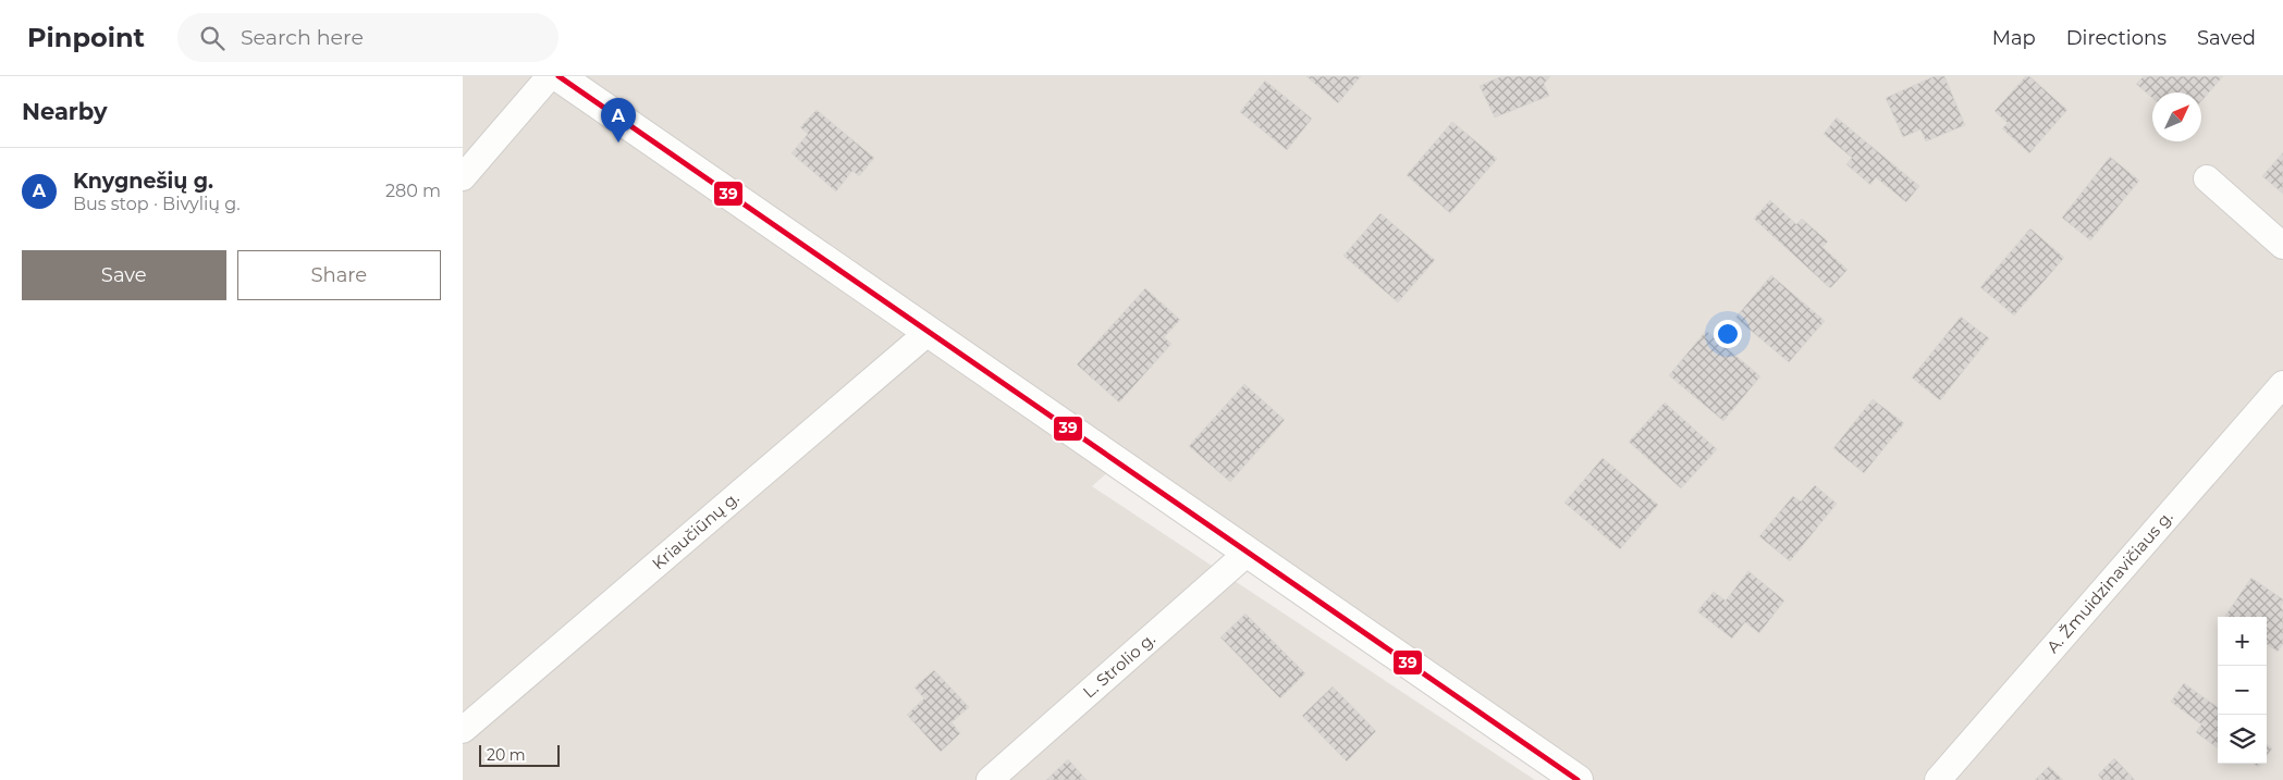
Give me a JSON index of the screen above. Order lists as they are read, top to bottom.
{
  "streets": {
    "street": ["Kriaučiūnų g.", "A. Žmuidzinavičiaus g.", "L. Strolio g."]
  },
  "lines": ["transit line 39"],
  "scale_bar": "20 m",
  "north": "top right",
  "page": {
    "header": "Pinpoint",
    "search": "Search here",
    "nav": ["Map", "Directions", "Saved"],
    "heading": "Nearby",
    "pins": "A",
    "list": [
      {
        "mark": "A",
        "name": "Knygnešių g.",
        "note": "Bus stop · Bivylių g.",
        "value": "280 m"
      }
    ],
    "buttons": ["Save", "Share"],
    "map_buttons": ["+", "−"],
    "scale": "20 m"
  }
}
